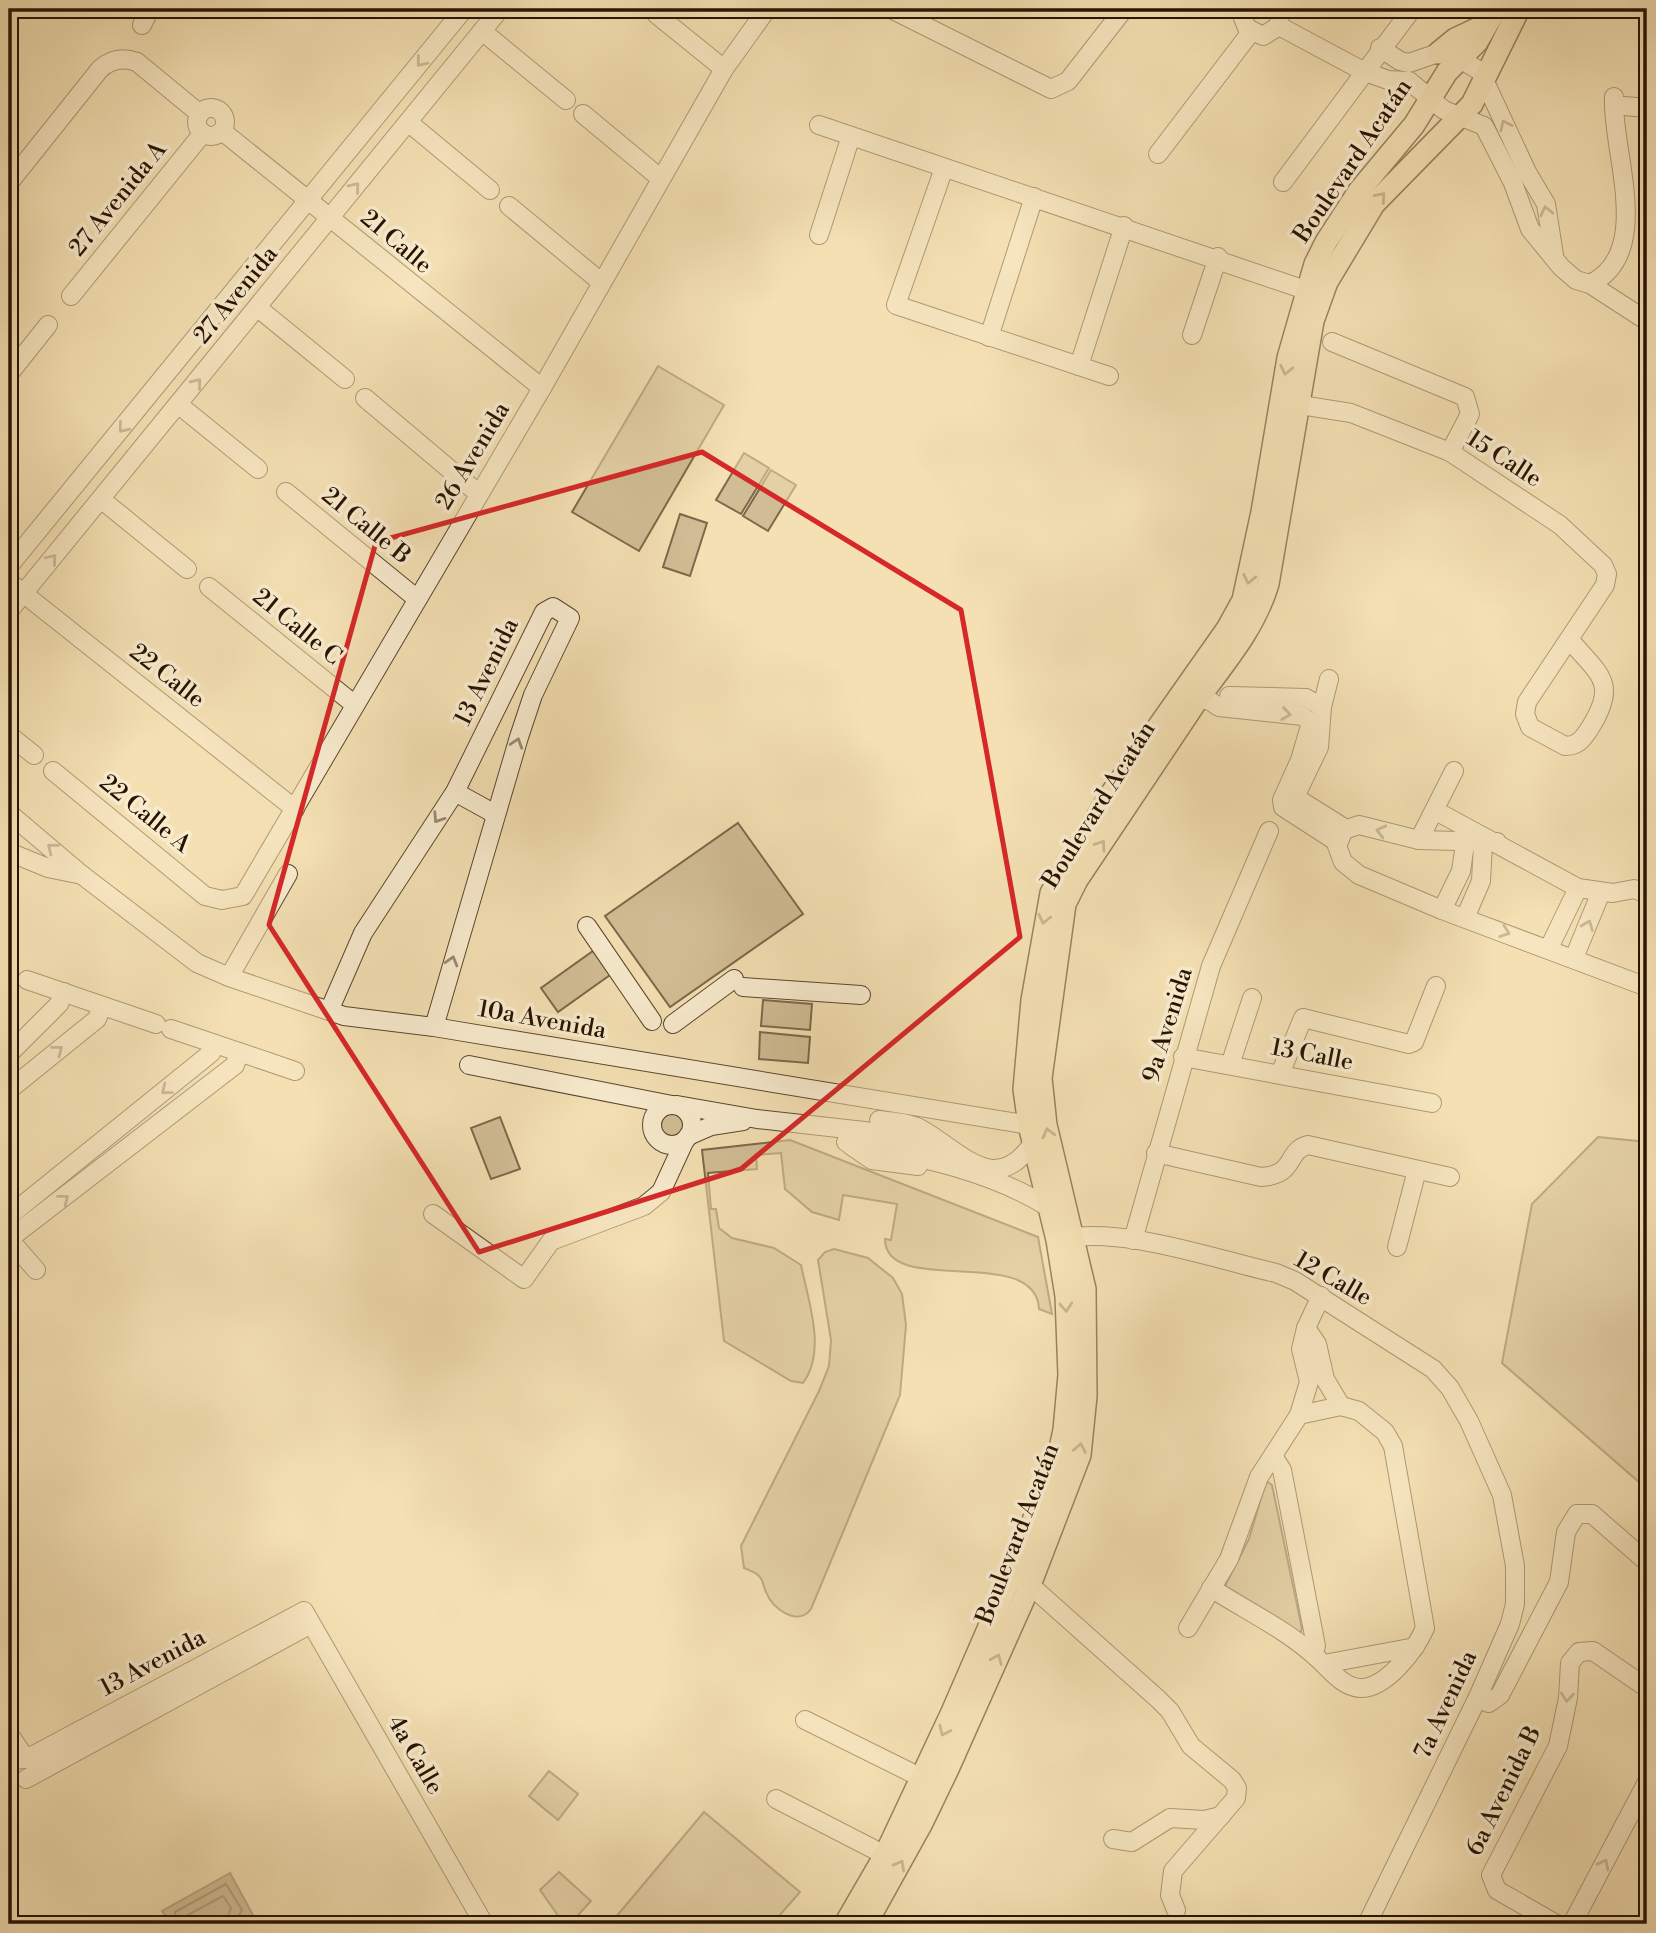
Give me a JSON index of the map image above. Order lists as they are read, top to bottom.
{
  "streets": {
    "main road": ["Boulevard Acatán"],
    "street": [
      "27 Avenida A",
      "21 Calle",
      "27 Avenida",
      "26 Avenida",
      "15 Calle",
      "21 Calle B",
      "21 Calle C",
      "13 Avenida",
      "22 Calle",
      "22 Calle A",
      "10a Avenida",
      "9a Avenida",
      "13 Calle",
      "12 Calle",
      "7a Avenida",
      "4a Calle",
      "6a Avenida B"
    ]
  },
  "crossings": [
    ["Boulevard Acatán", "15 Calle"],
    ["Boulevard Acatán", "10a Avenida"],
    ["Boulevard Acatán", "12 Calle"],
    ["27 Avenida A", "21 Calle"],
    ["21 Calle", "27 Avenida"],
    ["21 Calle", "26 Avenida"],
    ["27 Avenida", "22 Calle"],
    ["26 Avenida", "21 Calle B"],
    ["26 Avenida", "21 Calle C"],
    ["26 Avenida", "22 Calle"],
    ["26 Avenida", "22 Calle A"],
    ["13 Avenida", "10a Avenida"],
    ["13 Avenida", "4a Calle"],
    ["9a Avenida", "13 Calle"],
    ["9a Avenida", "12 Calle"],
    ["12 Calle", "7a Avenida"]
  ]
}
